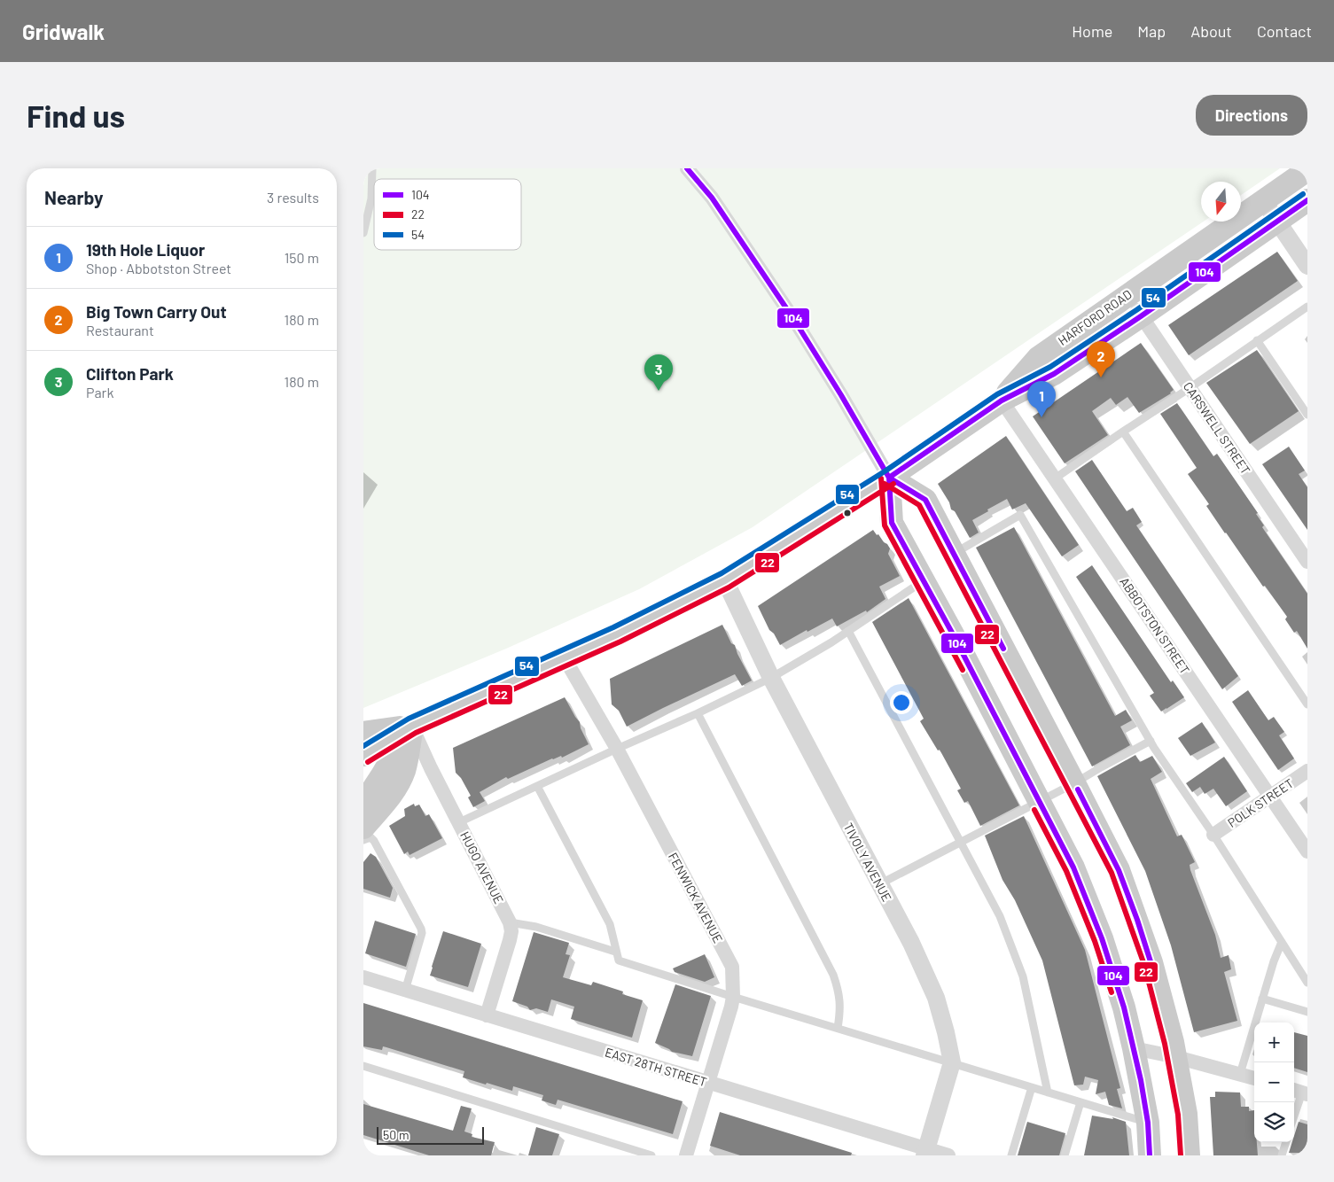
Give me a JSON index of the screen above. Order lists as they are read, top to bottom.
{
  "streets": {
    "main road": ["HARFORD ROAD"],
    "street": [
      "CARSWELL STREET",
      "ABBOTSTON STREET",
      "POLK STREET",
      "TIVOLY AVENUE",
      "HUGO AVENUE",
      "FENWICK AVENUE",
      "EAST 28TH STREET"
    ]
  },
  "crossings": [
    ["HARFORD ROAD", "CARSWELL STREET"],
    ["HARFORD ROAD", "ABBOTSTON STREET"],
    ["HARFORD ROAD", "TIVOLY AVENUE"],
    ["HARFORD ROAD", "HUGO AVENUE"],
    ["HARFORD ROAD", "FENWICK AVENUE"],
    ["ABBOTSTON STREET", "POLK STREET"],
    ["TIVOLY AVENUE", "EAST 28TH STREET"],
    ["HUGO AVENUE", "EAST 28TH STREET"],
    ["FENWICK AVENUE", "EAST 28TH STREET"]
  ],
  "lines": ["transit line 104", "transit line 54", "transit line 22"],
  "legend": ["104", "22", "54"],
  "scale_bar": "50 m",
  "north": "bottom",
  "page": {
    "header": "Gridwalk",
    "nav": [
      "Home",
      "Map",
      "About",
      "Contact"
    ],
    "buttons": "Directions",
    "title": "Find us",
    "heading": ["Nearby", "3 results"],
    "list": [
      {
        "mark": "1",
        "name": "19th Hole Liquor",
        "note": "Shop · Abbotston Street",
        "value": "150 m"
      },
      {
        "mark": "2",
        "name": "Big Town Carry Out",
        "note": "Restaurant",
        "value": "180 m"
      },
      {
        "mark": "3",
        "name": "Clifton Park",
        "note": "Park",
        "value": "180 m"
      }
    ],
    "pins": ["2", "3", "1"],
    "map_buttons": ["+", "−"],
    "scale": "50 m"
  }
}
